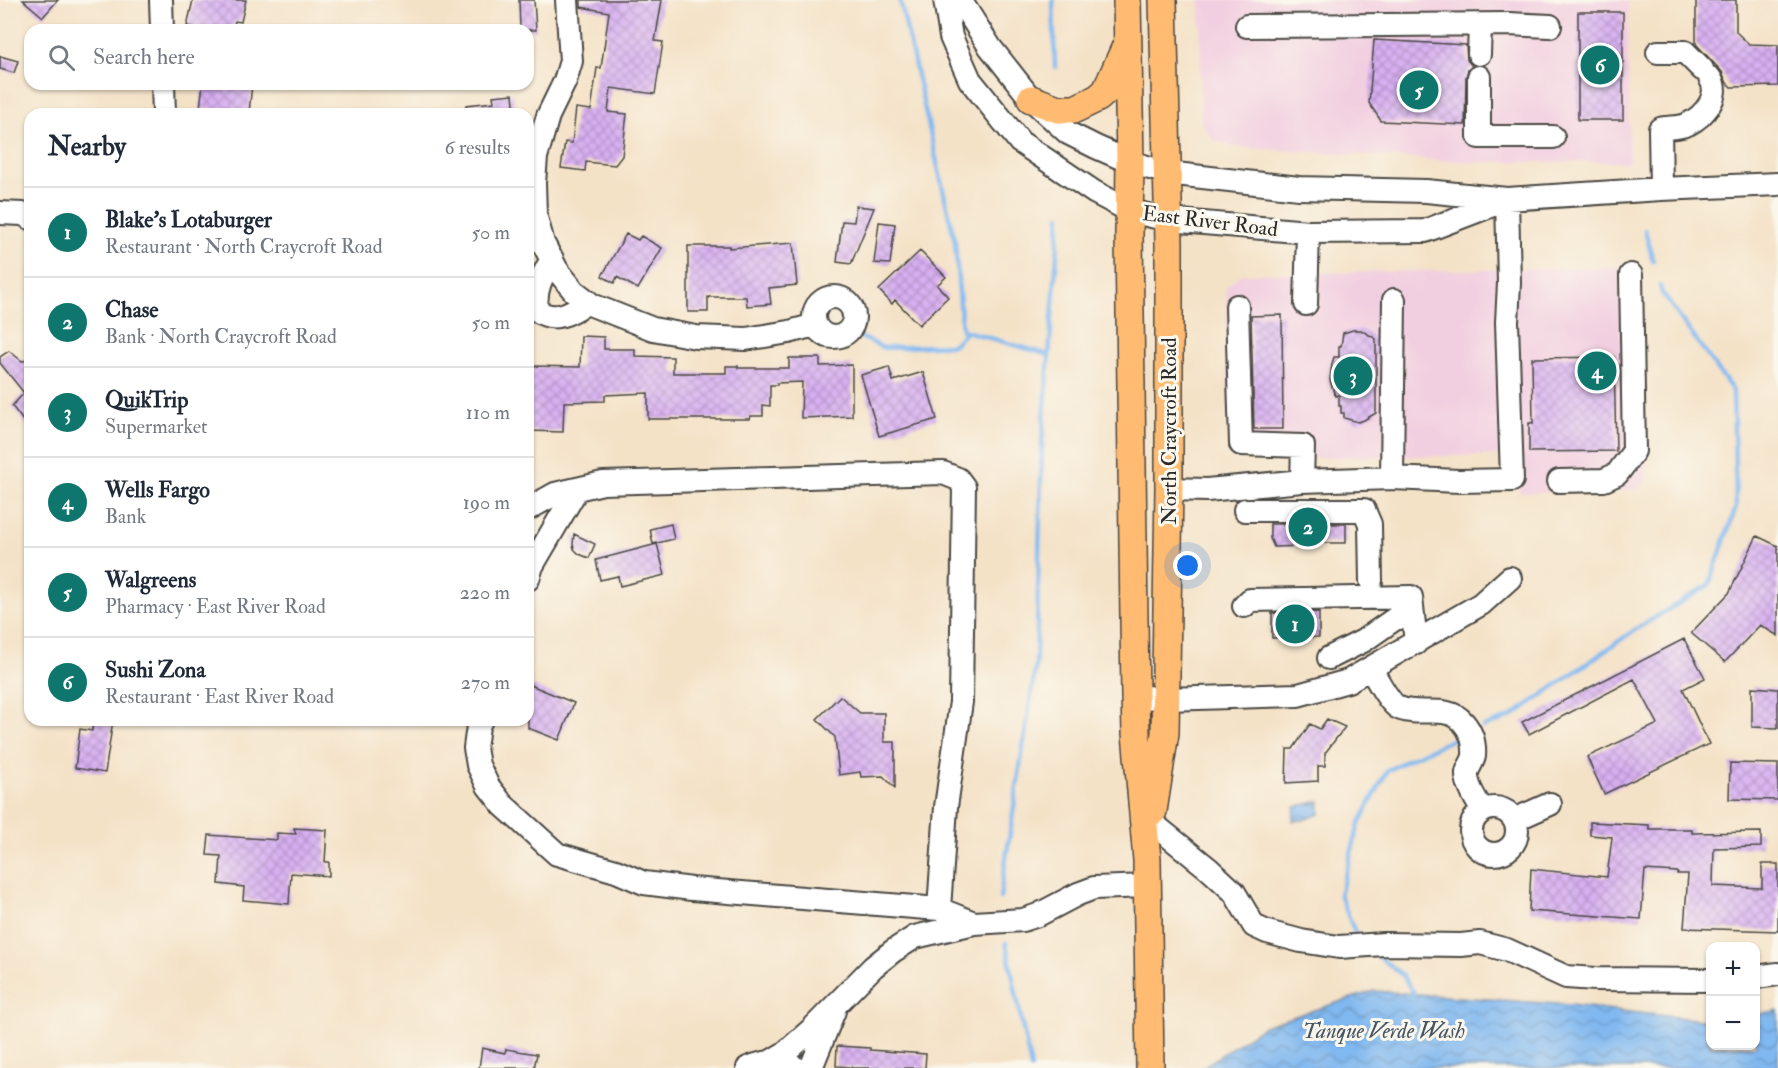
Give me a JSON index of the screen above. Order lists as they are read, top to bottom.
{
  "streets": {
    "main road": ["North Craycroft Road"],
    "street": ["East River Road"]
  },
  "crossings": [
    ["East River Road", "North Craycroft Road"]
  ],
  "water": ["Tanque Verde Wash"],
  "page": {
    "search": "Search here",
    "pins": [
      "6",
      "5",
      "4",
      "3",
      "2",
      "1"
    ],
    "heading": ["Nearby", "6 results"],
    "list": [
      {
        "mark": "1",
        "name": "Blake's Lotaburger",
        "note": "Restaurant · North Craycroft Road",
        "value": "50 m"
      },
      {
        "mark": "2",
        "name": "Chase",
        "note": "Bank · North Craycroft Road",
        "value": "50 m"
      },
      {
        "mark": "3",
        "name": "QuikTrip",
        "note": "Supermarket",
        "value": "110 m"
      },
      {
        "mark": "4",
        "name": "Wells Fargo",
        "note": "Bank",
        "value": "190 m"
      },
      {
        "mark": "5",
        "name": "Walgreens",
        "note": "Pharmacy · East River Road",
        "value": "220 m"
      },
      {
        "mark": "6",
        "name": "Sushi Zona",
        "note": "Restaurant · East River Road",
        "value": "270 m"
      }
    ],
    "map_buttons": ["+", "−"]
  }
}
